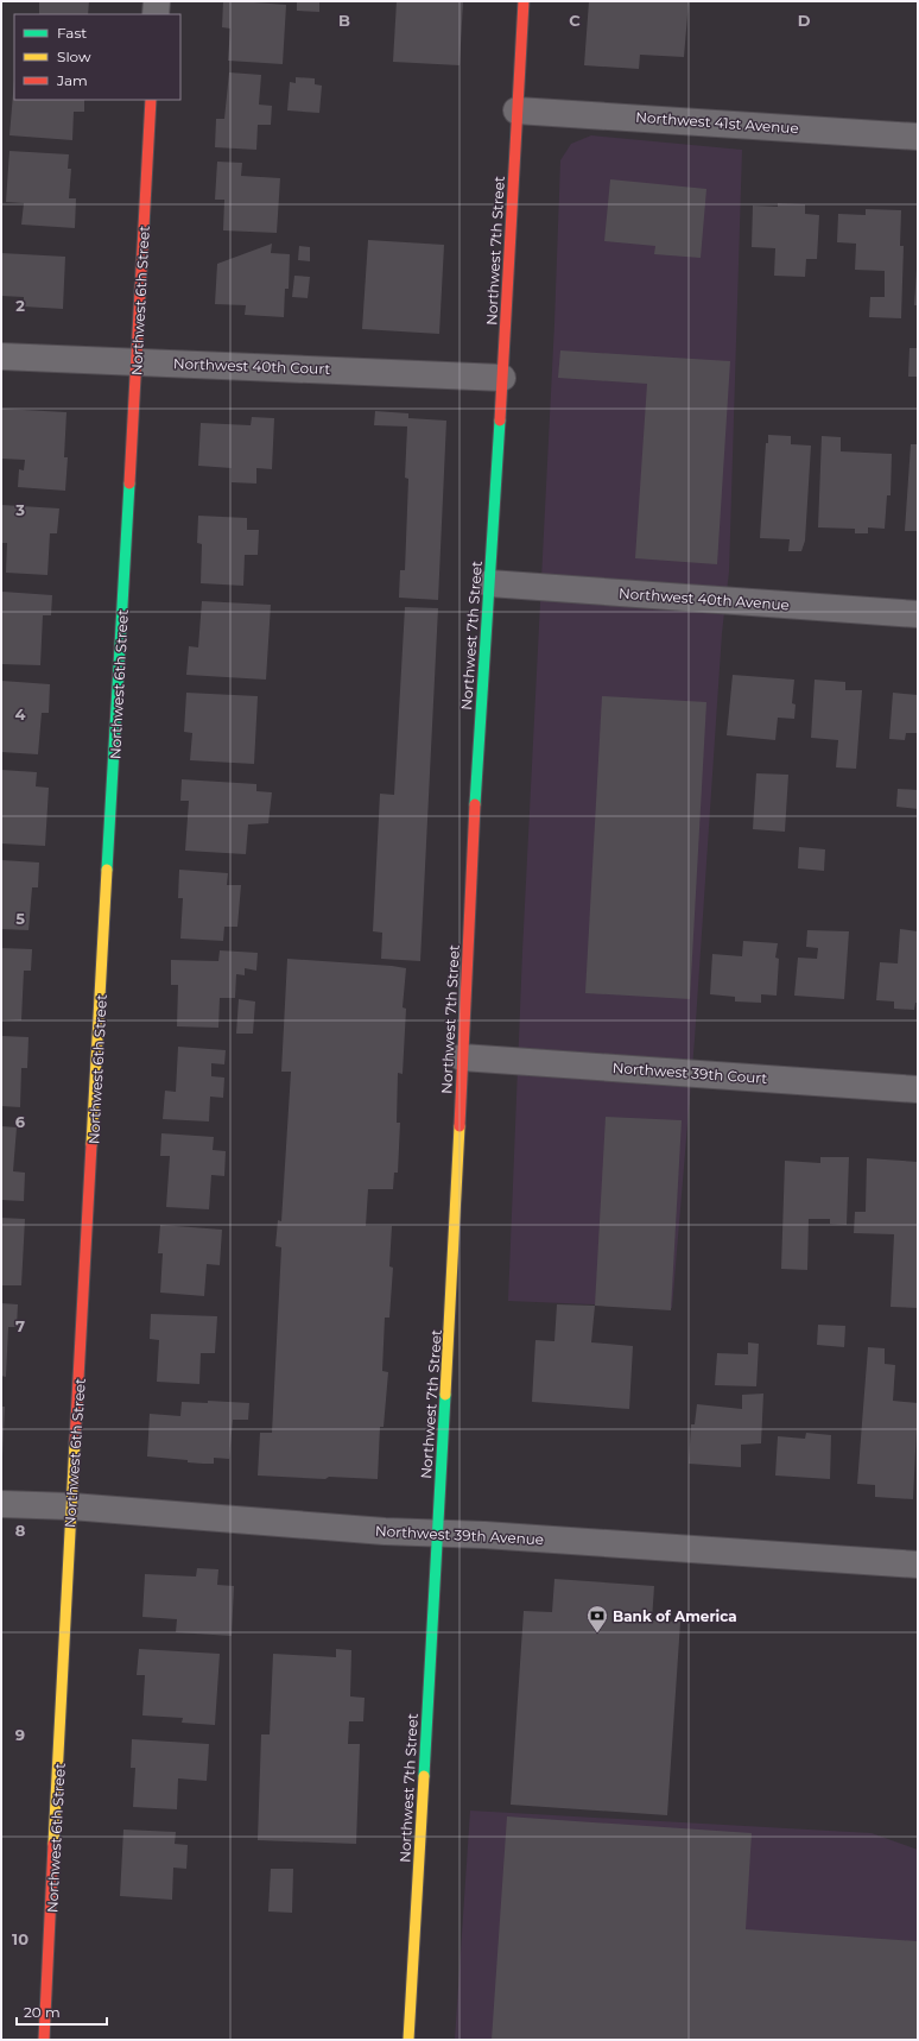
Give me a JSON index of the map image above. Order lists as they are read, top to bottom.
{
  "streets": {
    "main road": ["Northwest 7th Street", "Northwest 6th Street"],
    "street": [
      "Northwest 41st Avenue",
      "Northwest 40th Court",
      "Northwest 40th Avenue",
      "Northwest 39th Court",
      "Northwest 39th Avenue"
    ]
  },
  "crossings": [
    ["Northwest 41st Avenue", "Northwest 7th Street"],
    ["Northwest 7th Street", "Northwest 40th Court"],
    ["Northwest 7th Street", "Northwest 40th Avenue"],
    ["Northwest 7th Street", "Northwest 39th Court"],
    ["Northwest 7th Street", "Northwest 39th Avenue"],
    ["Northwest 6th Street", "Northwest 40th Court"],
    ["Northwest 6th Street", "Northwest 39th Avenue"]
  ],
  "places": {
    "bank": ["Bank of America"]
  },
  "legend": ["Fast", "Slow", "Jam"],
  "scale_bar": "20 m",
  "grid": {
    "columns": ["B", "C", "D"],
    "rows": [
      "2",
      "3",
      "4",
      "5",
      "6",
      "7",
      "8",
      "9",
      "10"
    ]
  }
}
